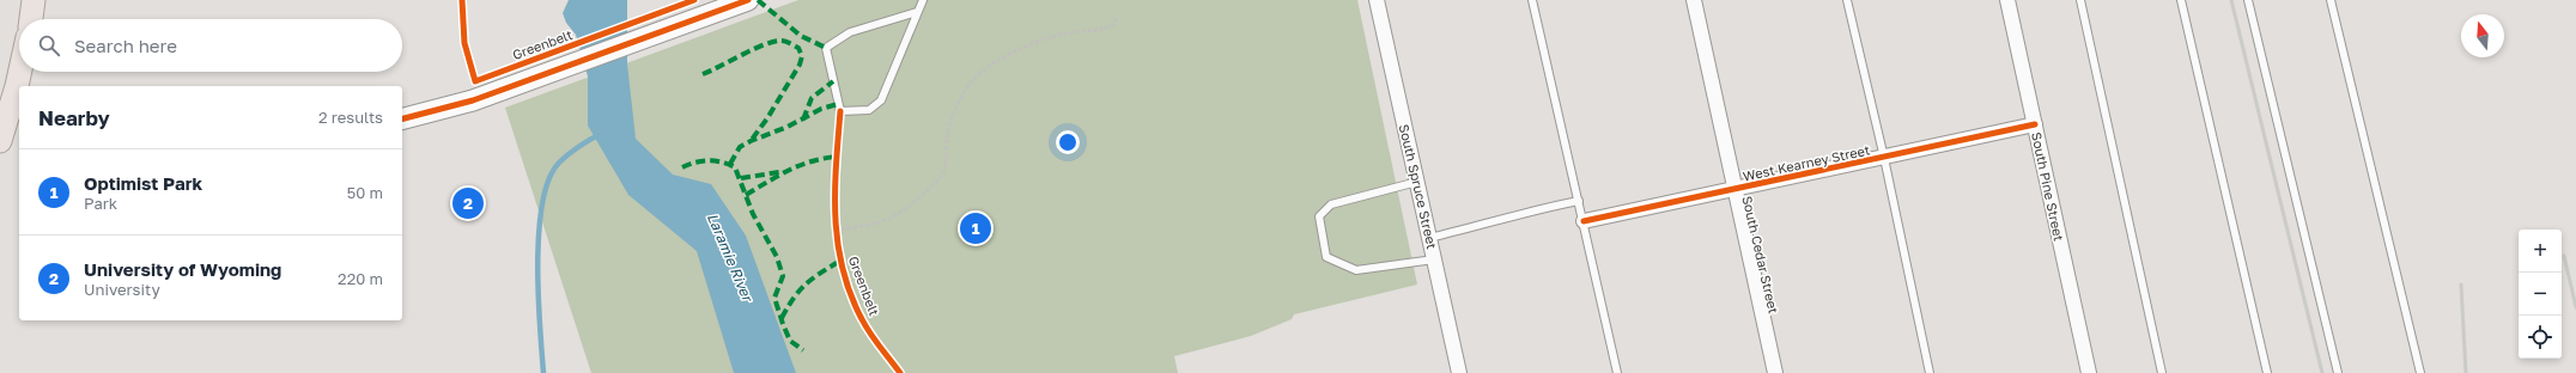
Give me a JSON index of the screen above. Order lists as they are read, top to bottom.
{
  "streets": {
    "street": [
      "West Kearney Street",
      "South Spruce Street",
      "South Pine Street",
      "South Cedar Street"
    ],
    "cycle path": ["Greenbelt"]
  },
  "crossings": [
    ["West Kearney Street", "South Pine Street"],
    ["West Kearney Street", "South Cedar Street"]
  ],
  "water": ["Laramie River"],
  "north": "top",
  "page": {
    "search": "Search here",
    "heading": ["Nearby", "2 results"],
    "list": [
      {
        "mark": "1",
        "name": "Optimist Park",
        "note": "Park",
        "value": "50 m"
      },
      {
        "mark": "2",
        "name": "University of Wyoming",
        "note": "University",
        "value": "220 m"
      }
    ],
    "pins": ["2", "1"],
    "map_buttons": ["+", "−"]
  }
}
